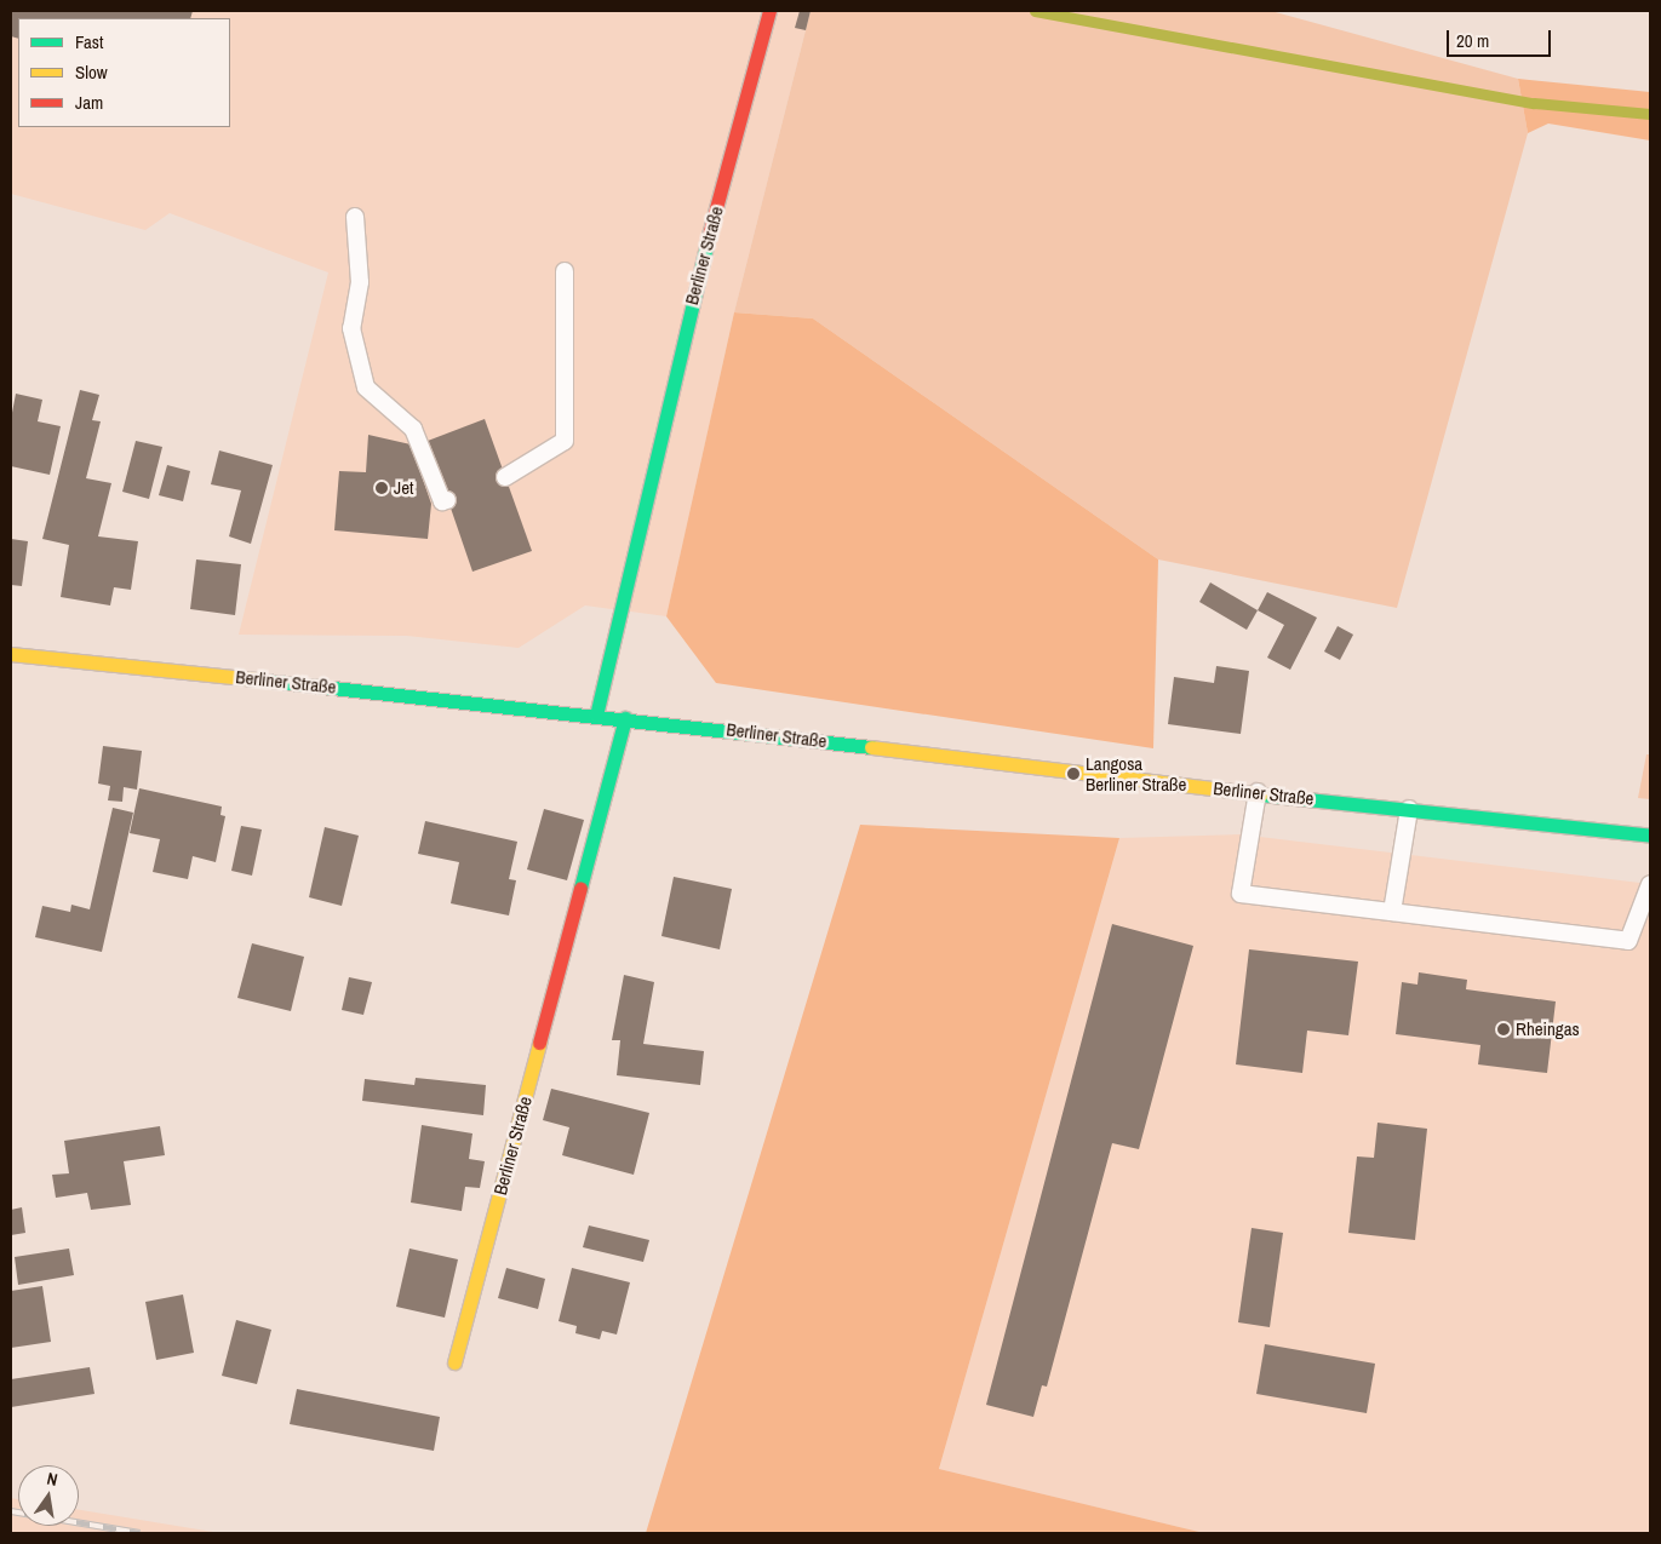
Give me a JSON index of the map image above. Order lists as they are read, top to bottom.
{
  "streets": {
    "main road": ["Berliner Straße"]
  },
  "places": ["Jet", "Langosa Berliner Straße", "Rheingas"],
  "legend": ["Fast", "Slow", "Jam"],
  "scale_bar": "20 m",
  "north": "top"
}
